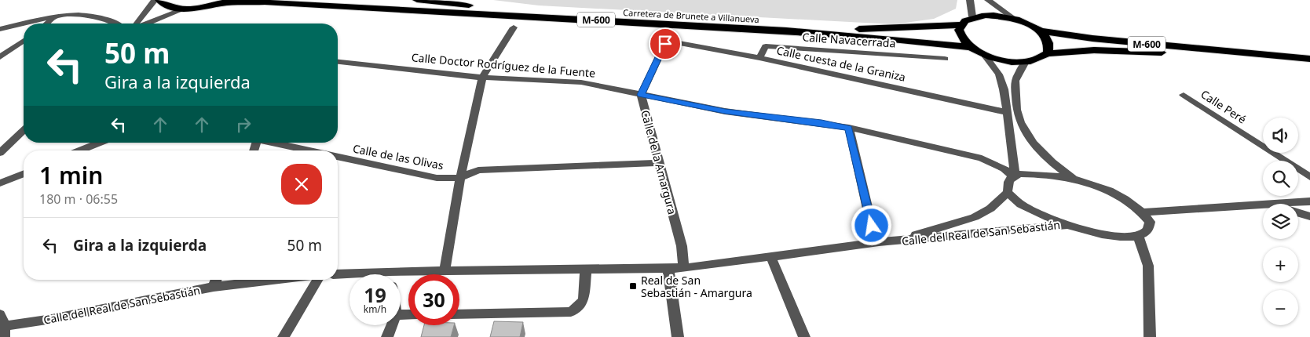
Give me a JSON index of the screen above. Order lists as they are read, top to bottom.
{
  "streets": {
    "highway": ["Carretera de Brunete a Villanueva", "M-600"],
    "street": [
      "Calle Navacerrada",
      "Calle cuesta de la Graniza",
      "Calle Doctor Rodríguez de la Fuente",
      "Calle Peré",
      "Calle de las Olivas",
      "Calle de la Amargura",
      "Calle del Real de San Sebastián"
    ]
  },
  "crossings": [
    ["Carretera de Brunete a Villanueva", "M-600"],
    ["Calle Navacerrada", "Calle cuesta de la Graniza"],
    ["Calle cuesta de la Graniza", "Calle de la Amargura"],
    ["Calle Doctor Rodríguez de la Fuente", "Calle de la Amargura"],
    ["Calle de las Olivas", "Calle de la Amargura"],
    ["Calle de la Amargura", "Calle del Real de San Sebastián"]
  ],
  "places": {
    "transit": ["Real de San Sebastián - Amargura"]
  },
  "page": {
    "turn": ["50 m", "Gira a la izquierda"],
    "map_buttons": ["+", "−"],
    "heading": ["1 min", "180 m · 06:55"],
    "list": [
      {
        "name": "Gira a la izquierda",
        "value": "50 m"
      }
    ],
    "speed": "19 km/h",
    "limit": "30"
  }
}
